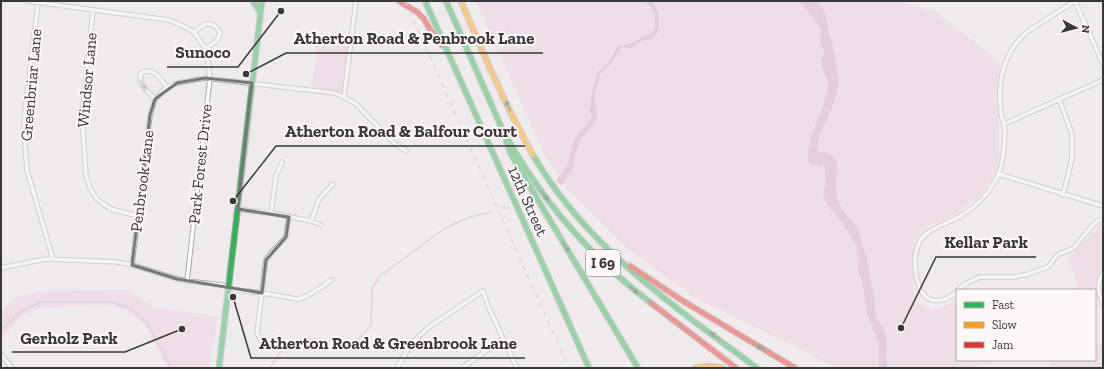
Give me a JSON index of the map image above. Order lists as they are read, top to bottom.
{
  "streets": {
    "main road": ["12th Street", "I 69"],
    "street": [
      "Windsor Lane",
      "Greenbriar Lane",
      "Park Forest Drive",
      "Penbrook Lane"
    ]
  },
  "crossings": [
    ["Windsor Lane", "Park Forest Drive"],
    ["Windsor Lane", "Penbrook Lane"],
    ["Greenbriar Lane", "Park Forest Drive"]
  ],
  "places": [
    "Sunoco",
    "Atherton Road & Penbrook Lane",
    "Atherton Road & Balfour Court",
    "Atherton Road & Greenbrook Lane",
    "Kellar Park",
    "Gerholz Park"
  ],
  "legend": ["Fast", "Slow", "Jam"],
  "north": "right"
}
